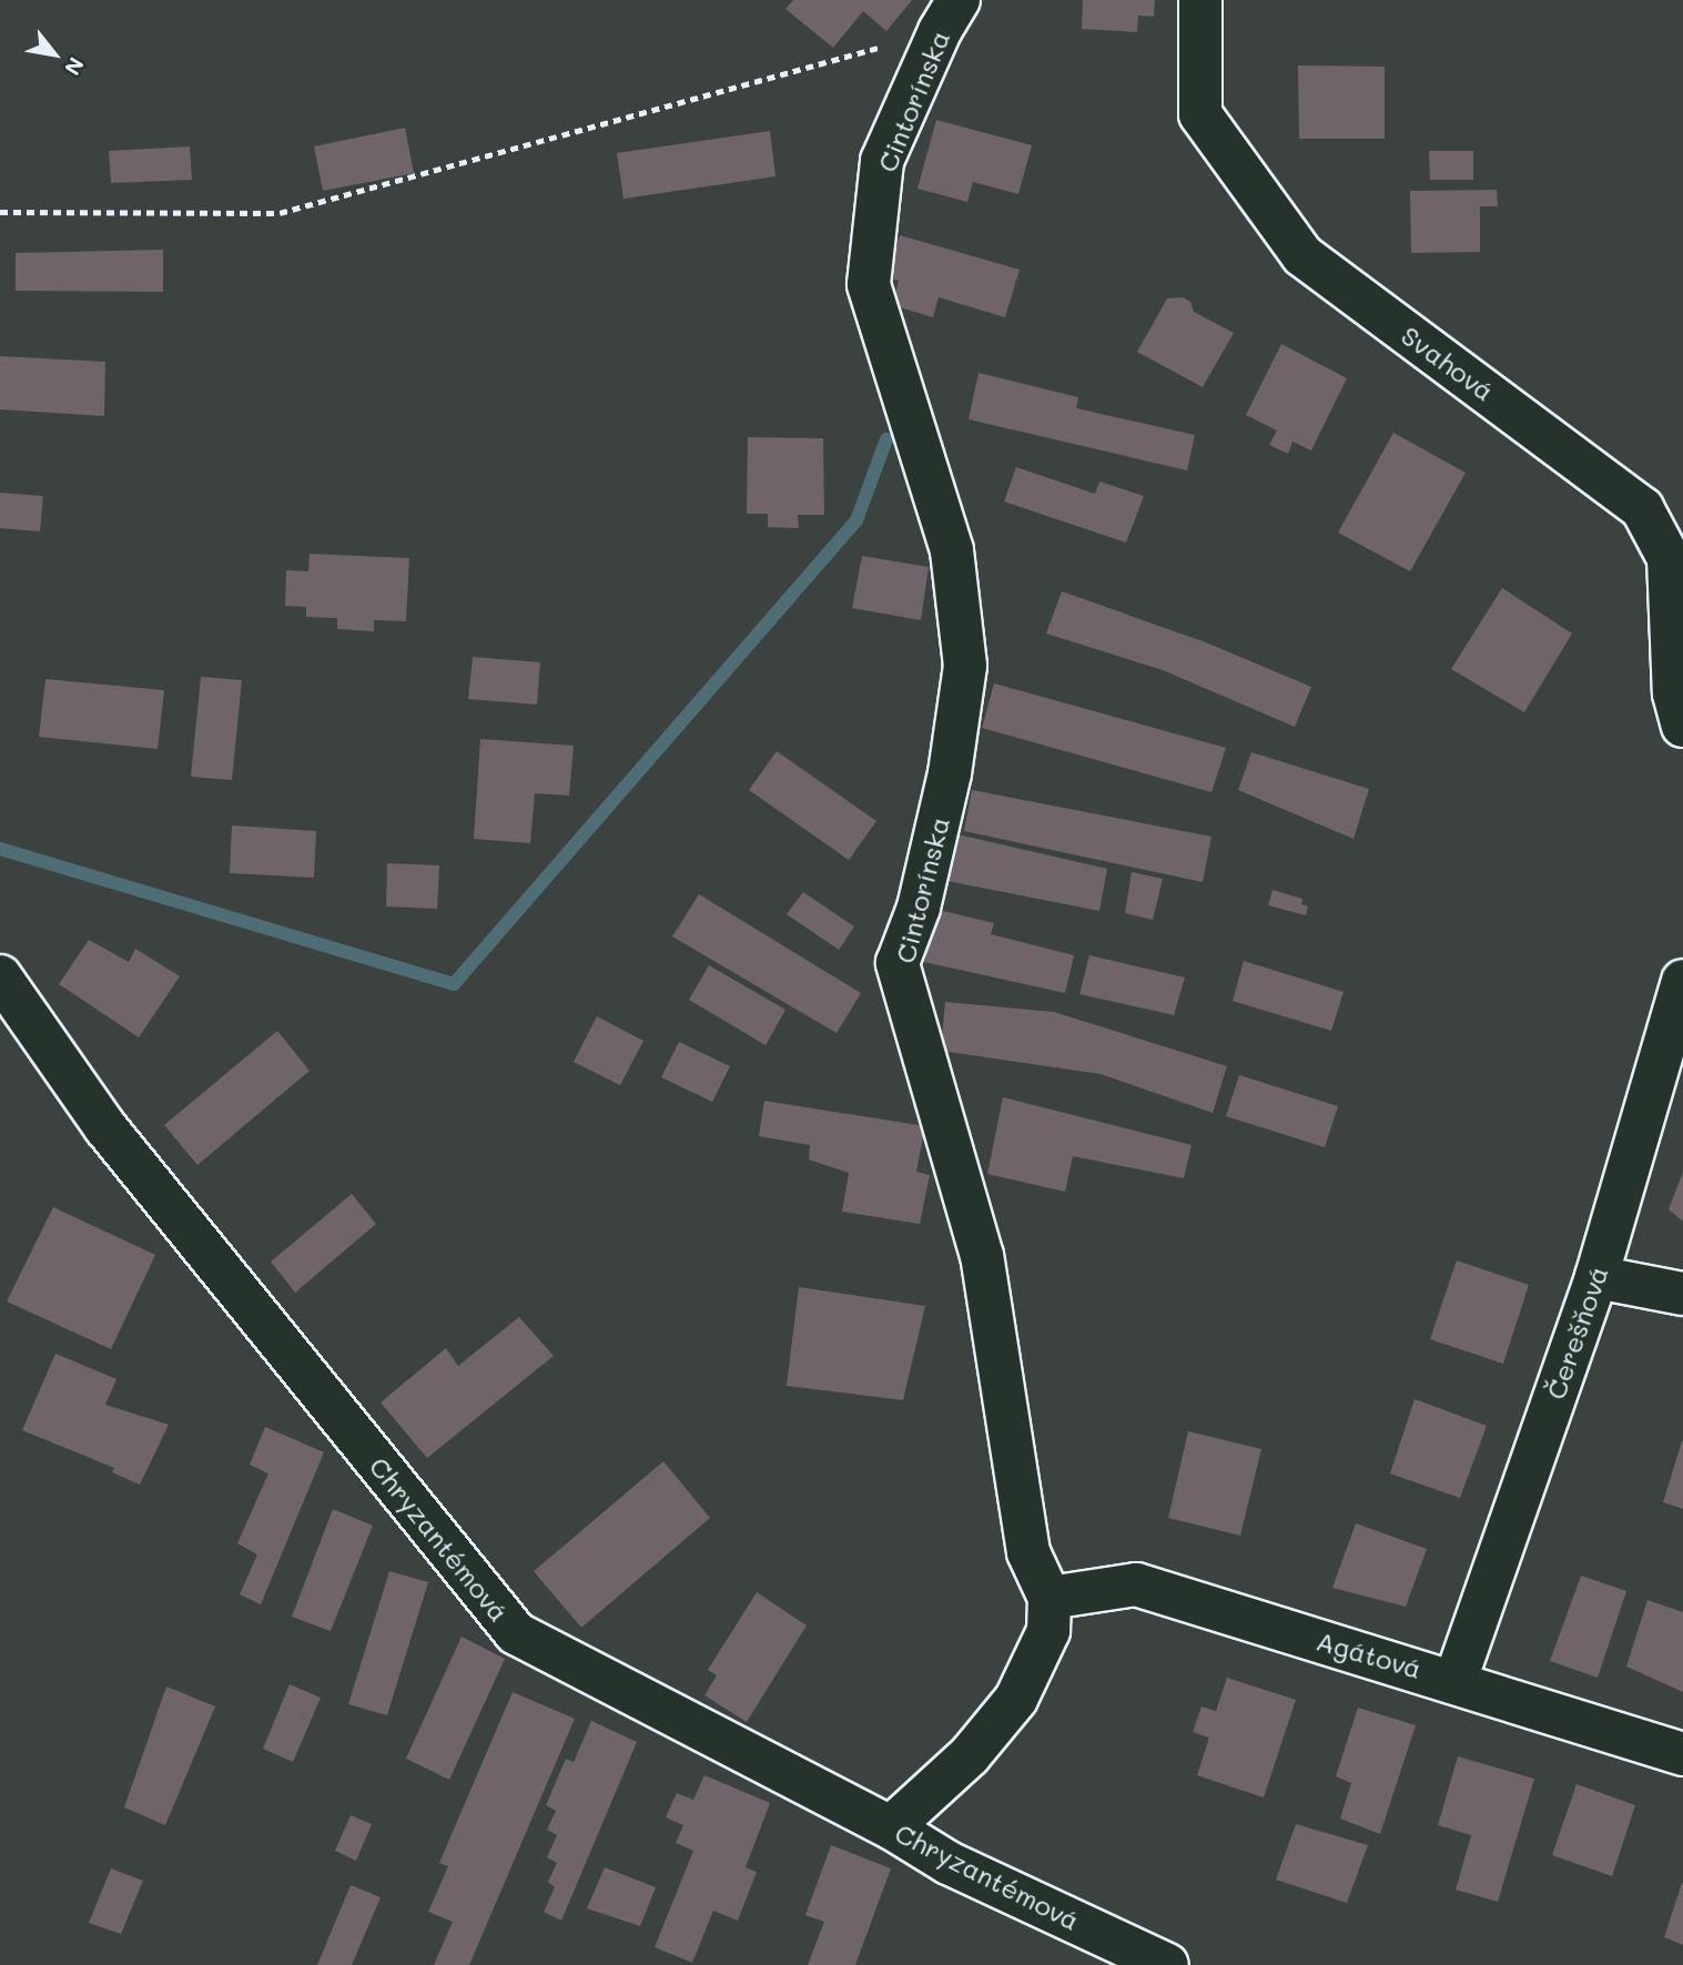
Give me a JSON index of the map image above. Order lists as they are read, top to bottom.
{
  "streets": {
    "street": [
      "Cintorínska",
      "Svahová",
      "Čerešňová",
      "Chryzantémová",
      "Agátová"
    ]
  },
  "crossings": [
    ["Cintorínska", "Agátová"],
    ["Čerešňová", "Agátová"]
  ],
  "north": "bottom right"
}
